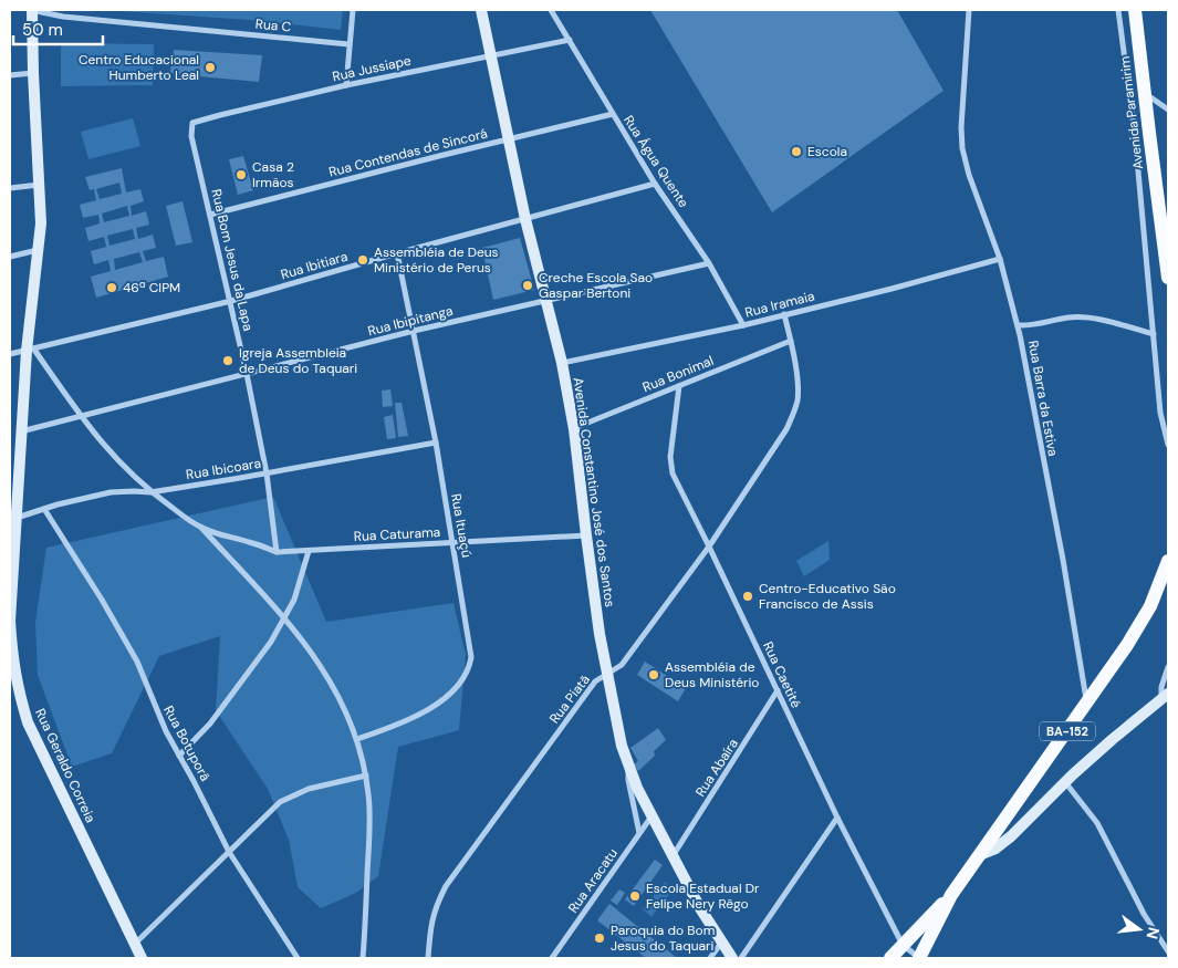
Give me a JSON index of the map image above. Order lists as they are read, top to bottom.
{
  "streets": {
    "main road": ["Avenida Paramirim", "BA-152"],
    "street": [
      "Rua C",
      "Rua Jussiape",
      "Rua Contendas de Sincorá",
      "Rua Água Quente",
      "Rua Bom Jesus da Lapa",
      "Rua Ibitiara",
      "Rua Iramaia",
      "Rua Ibipitanga",
      "Rua Bonimal",
      "Rua Barra da Estiva",
      "Rua Ibicoara",
      "Avenida Constantino José dos Santos",
      "Rua Ituaçú",
      "Rua Caturama",
      "Rua Caetité",
      "Rua Piatã",
      "Rua Botuporã",
      "Rua Geraldo Correia",
      "Rua Abaíra",
      "Rua Aracatu"
    ]
  },
  "crossings": [
    ["Rua C", "Rua Geraldo Correia"],
    ["Rua Jussiape", "Rua Água Quente"],
    ["Rua Jussiape", "Rua Bom Jesus da Lapa"],
    ["Rua Jussiape", "Avenida Constantino José dos Santos"],
    ["Rua Contendas de Sincorá", "Rua Água Quente"],
    ["Rua Contendas de Sincorá", "Rua Bom Jesus da Lapa"],
    ["Rua Contendas de Sincorá", "Avenida Constantino José dos Santos"],
    ["Rua Água Quente", "Rua Ibitiara"],
    ["Rua Água Quente", "Rua Iramaia"],
    ["Rua Água Quente", "Rua Ibipitanga"],
    ["Rua Bom Jesus da Lapa", "Rua Ibitiara"],
    ["Rua Bom Jesus da Lapa", "Rua Ibipitanga"],
    ["Rua Bom Jesus da Lapa", "Rua Ibicoara"],
    ["Rua Bom Jesus da Lapa", "Rua Caturama"],
    ["Rua Ibitiara", "Avenida Constantino José dos Santos"],
    ["Rua Ibitiara", "Rua Ituaçú"],
    ["Rua Ibitiara", "Rua Geraldo Correia"],
    ["Rua Iramaia", "Rua Barra da Estiva"],
    ["Rua Iramaia", "Avenida Constantino José dos Santos"],
    ["Rua Iramaia", "Rua Piatã"],
    ["Rua Ibipitanga", "Avenida Constantino José dos Santos"],
    ["Rua Ibipitanga", "Rua Ituaçú"],
    ["Rua Ibipitanga", "Rua Geraldo Correia"],
    ["Rua Bonimal", "Avenida Constantino José dos Santos"],
    ["Rua Bonimal", "Rua Caetité"],
    ["Rua Bonimal", "Rua Piatã"],
    ["Rua Barra da Estiva", "BA-152"],
    ["Rua Ibicoara", "Rua Ituaçú"],
    ["Rua Ibicoara", "Rua Botuporã"],
    ["Rua Ibicoara", "Rua Geraldo Correia"],
    ["Avenida Constantino José dos Santos", "Rua Caturama"],
    ["Avenida Constantino José dos Santos", "Rua Piatã"],
    ["Avenida Constantino José dos Santos", "Rua Abaíra"],
    ["Avenida Constantino José dos Santos", "Rua Aracatu"],
    ["Rua Ituaçú", "Rua Caturama"],
    ["Rua Caetité", "Rua Piatã"],
    ["Rua Caetité", "BA-152"],
    ["Rua Caetité", "Rua Abaíra"]
  ],
  "places": [
    "Centro Educacional Humberto Leal",
    "Escola",
    "Casa 2 Irmãos",
    "Assembléia de Deus Ministério de Perus",
    "Creche Escola Sao Gaspar Bertoni",
    "46ª CIPM",
    "Igreja Assembleia de Deus do Taquari",
    "Centro-Educativo São Francisco de Assis",
    "Assembléia de Deus Ministério",
    "Escola Estadual Dr Felipe Nery Rêgo",
    "Paroquia do Bom Jesus do Taquari"
  ],
  "scale_bar": "50 m",
  "north": "right"
}
